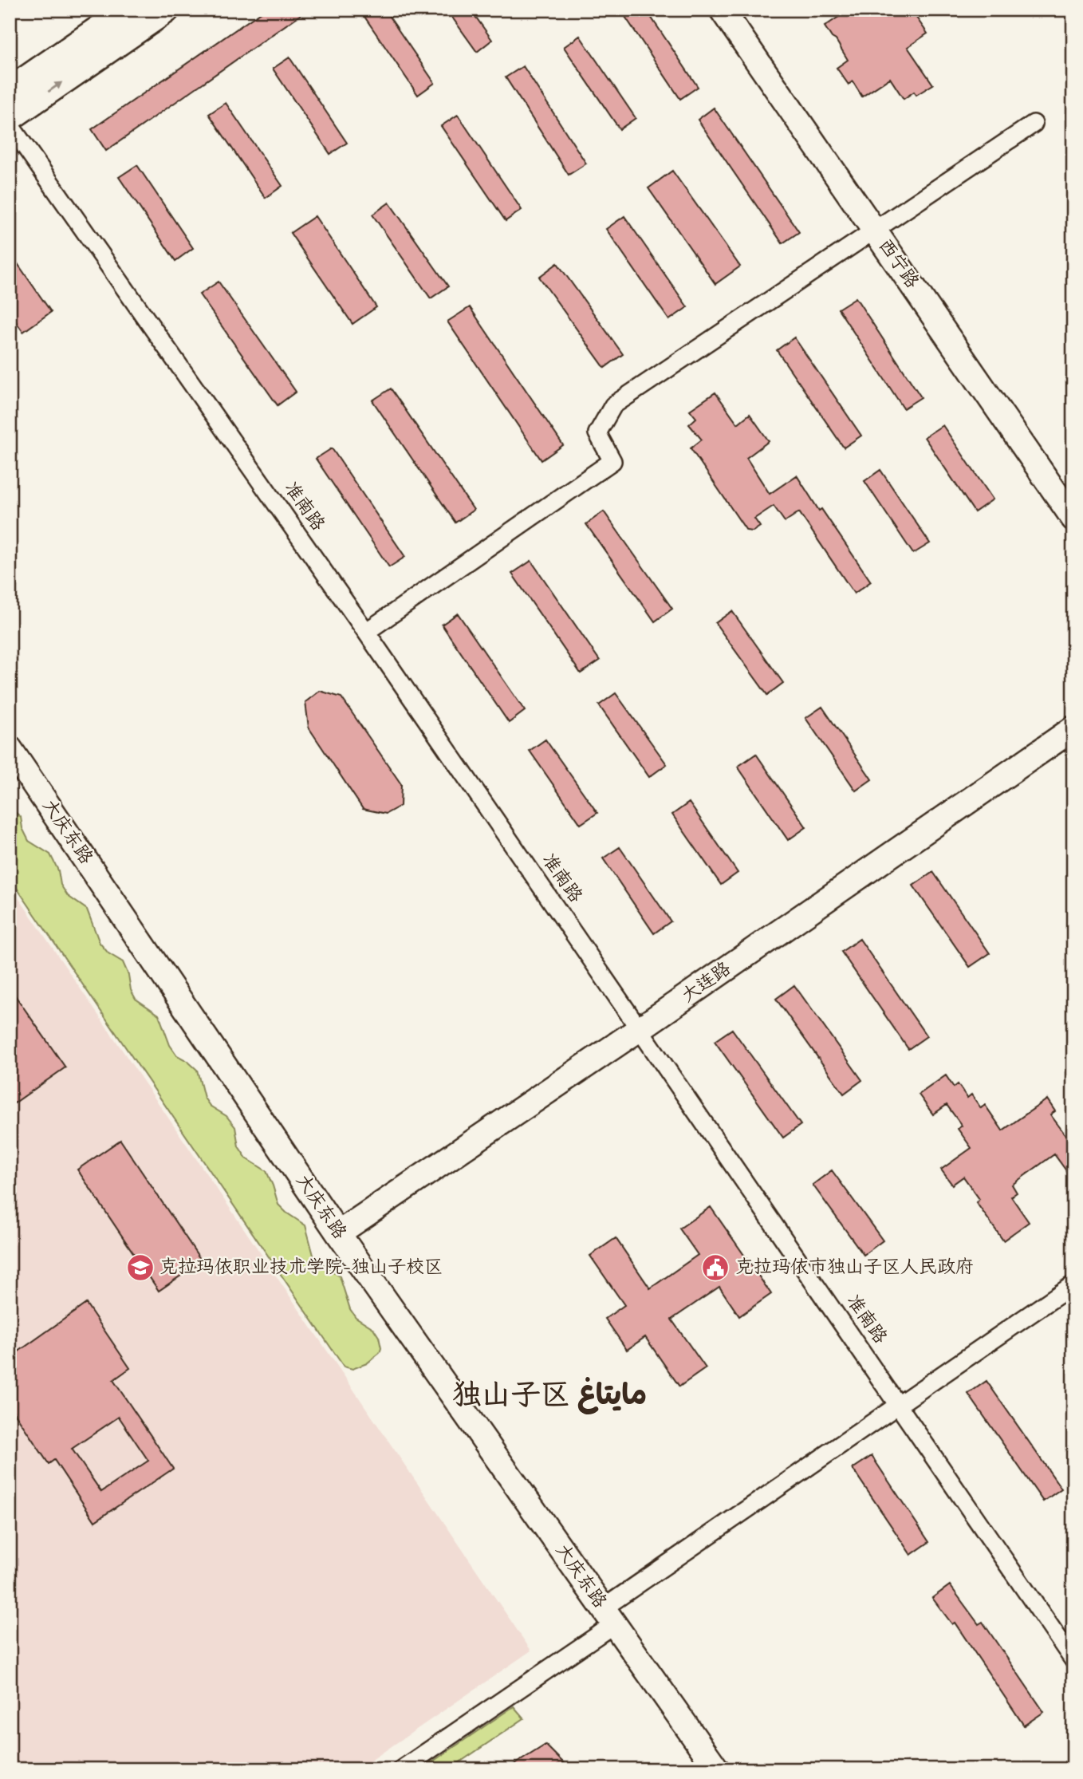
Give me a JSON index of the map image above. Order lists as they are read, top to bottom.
{
  "streets": {
    "street": [
      "西宁路",
      "准南路",
      "大庆东路",
      "大连路"
    ]
  },
  "crossings": [
    ["准南路", "大连路"],
    ["大庆东路", "大连路"]
  ],
  "districts": ["独山子区 مايتاغ"],
  "places": {
    "school or university": ["克拉玛依职业技术学院-独山子校区"],
    "public building": ["克拉玛依市独山子区人民政府"]
  }
}
